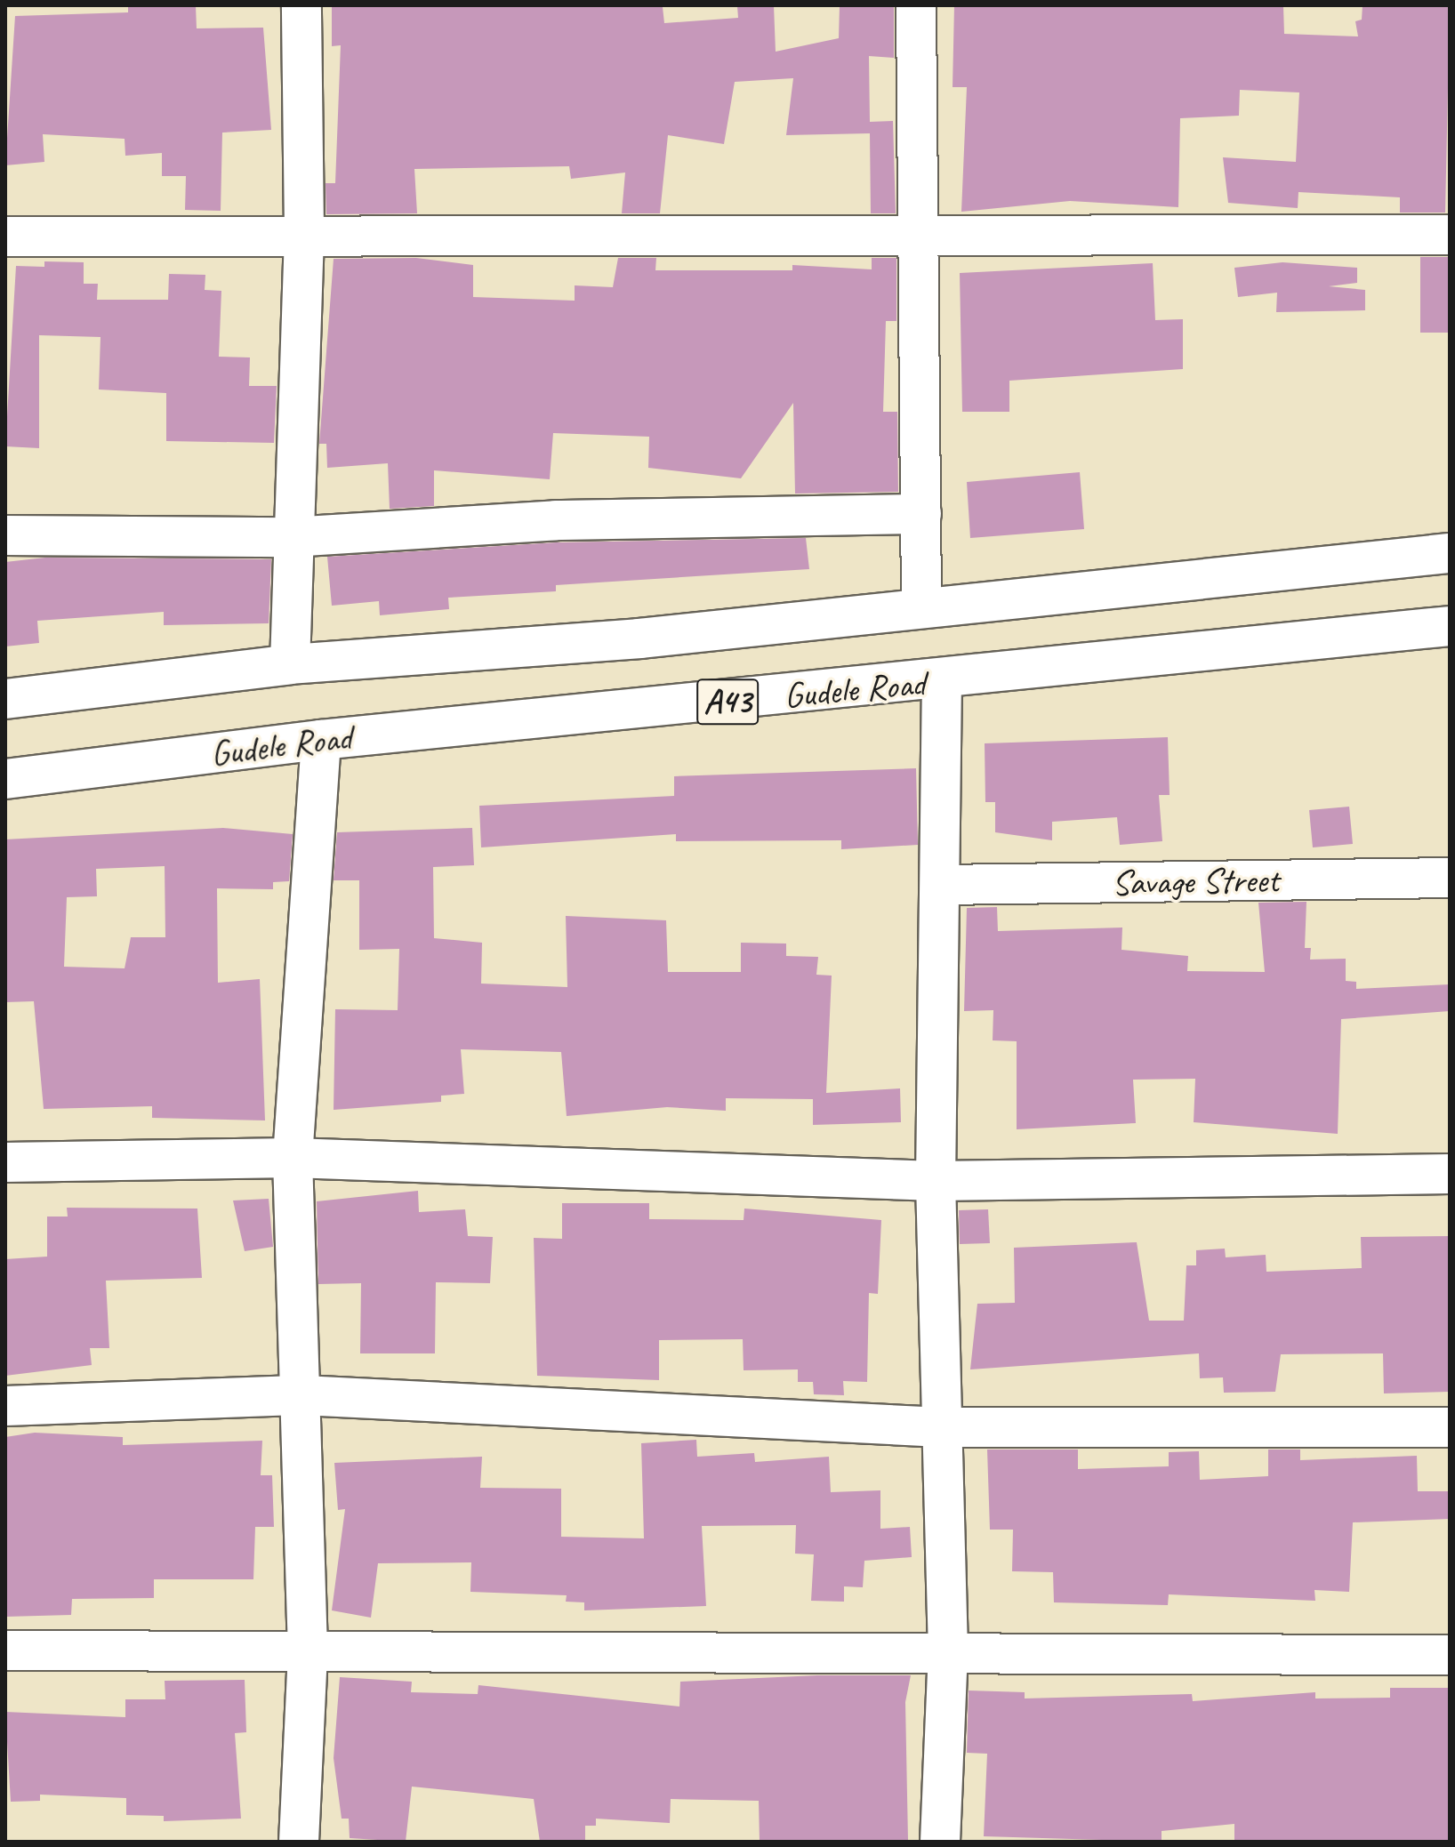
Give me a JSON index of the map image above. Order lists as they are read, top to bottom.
{
  "streets": {
    "main road": ["Gudele Road", "A43", "Savage Street"]
  }
}
